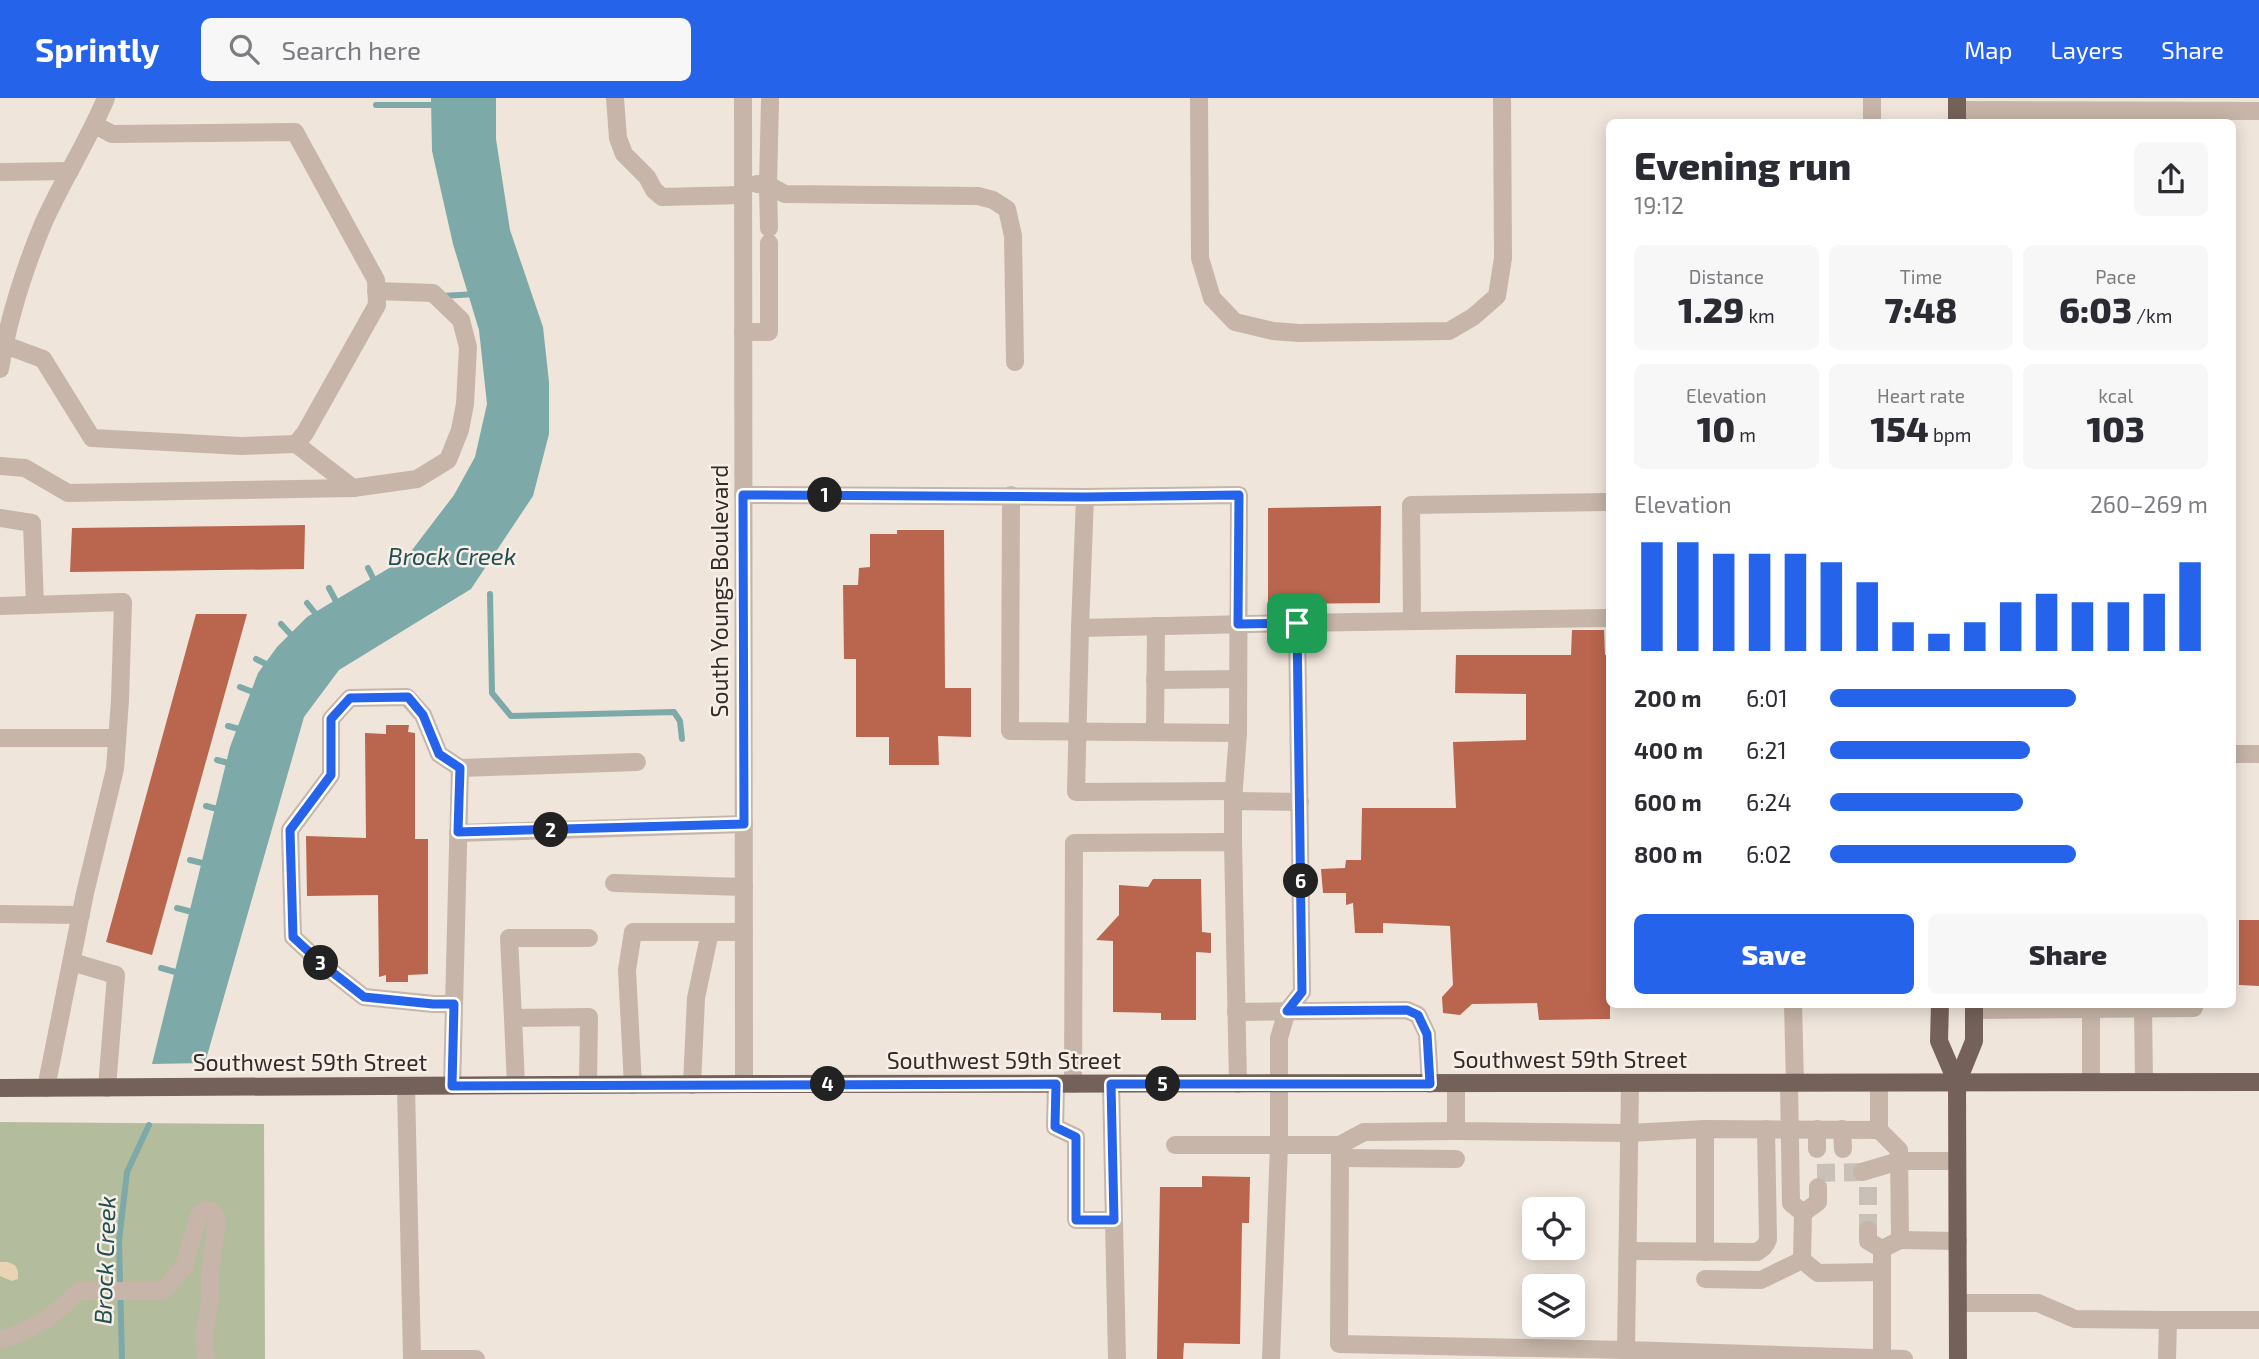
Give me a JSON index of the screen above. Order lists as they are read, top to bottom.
{
  "streets": {
    "main road": ["Southwest 59th Street"],
    "street": ["South Youngs Boulevard"]
  },
  "crossings": [
    ["South Youngs Boulevard", "Southwest 59th Street"]
  ],
  "water": ["Brock Creek"],
  "page": {
    "header": "Sprintly",
    "search": "Search here",
    "nav": ["Map", "Layers", "Share"],
    "heading": ["Evening run", "19:12"],
    "stats": [
      ["Distance", "1.29 km"],
      ["Time", "7:48"],
      ["Pace", "6:03 /km"],
      ["Elevation", "10 m"],
      ["Heart rate", "154 bpm"],
      ["kcal", "103"]
    ],
    "chart": ["Elevation", "260–269 m"],
    "pins": [
      "1",
      "2",
      "6",
      "3",
      "4",
      "5"
    ],
    "list": [
      {
        "name": "200 m",
        "note": "6:01"
      },
      {
        "name": "400 m",
        "note": "6:21"
      },
      {
        "name": "600 m",
        "note": "6:24"
      },
      {
        "name": "800 m",
        "note": "6:02"
      }
    ],
    "buttons": ["Save", "Share"]
  }
}
